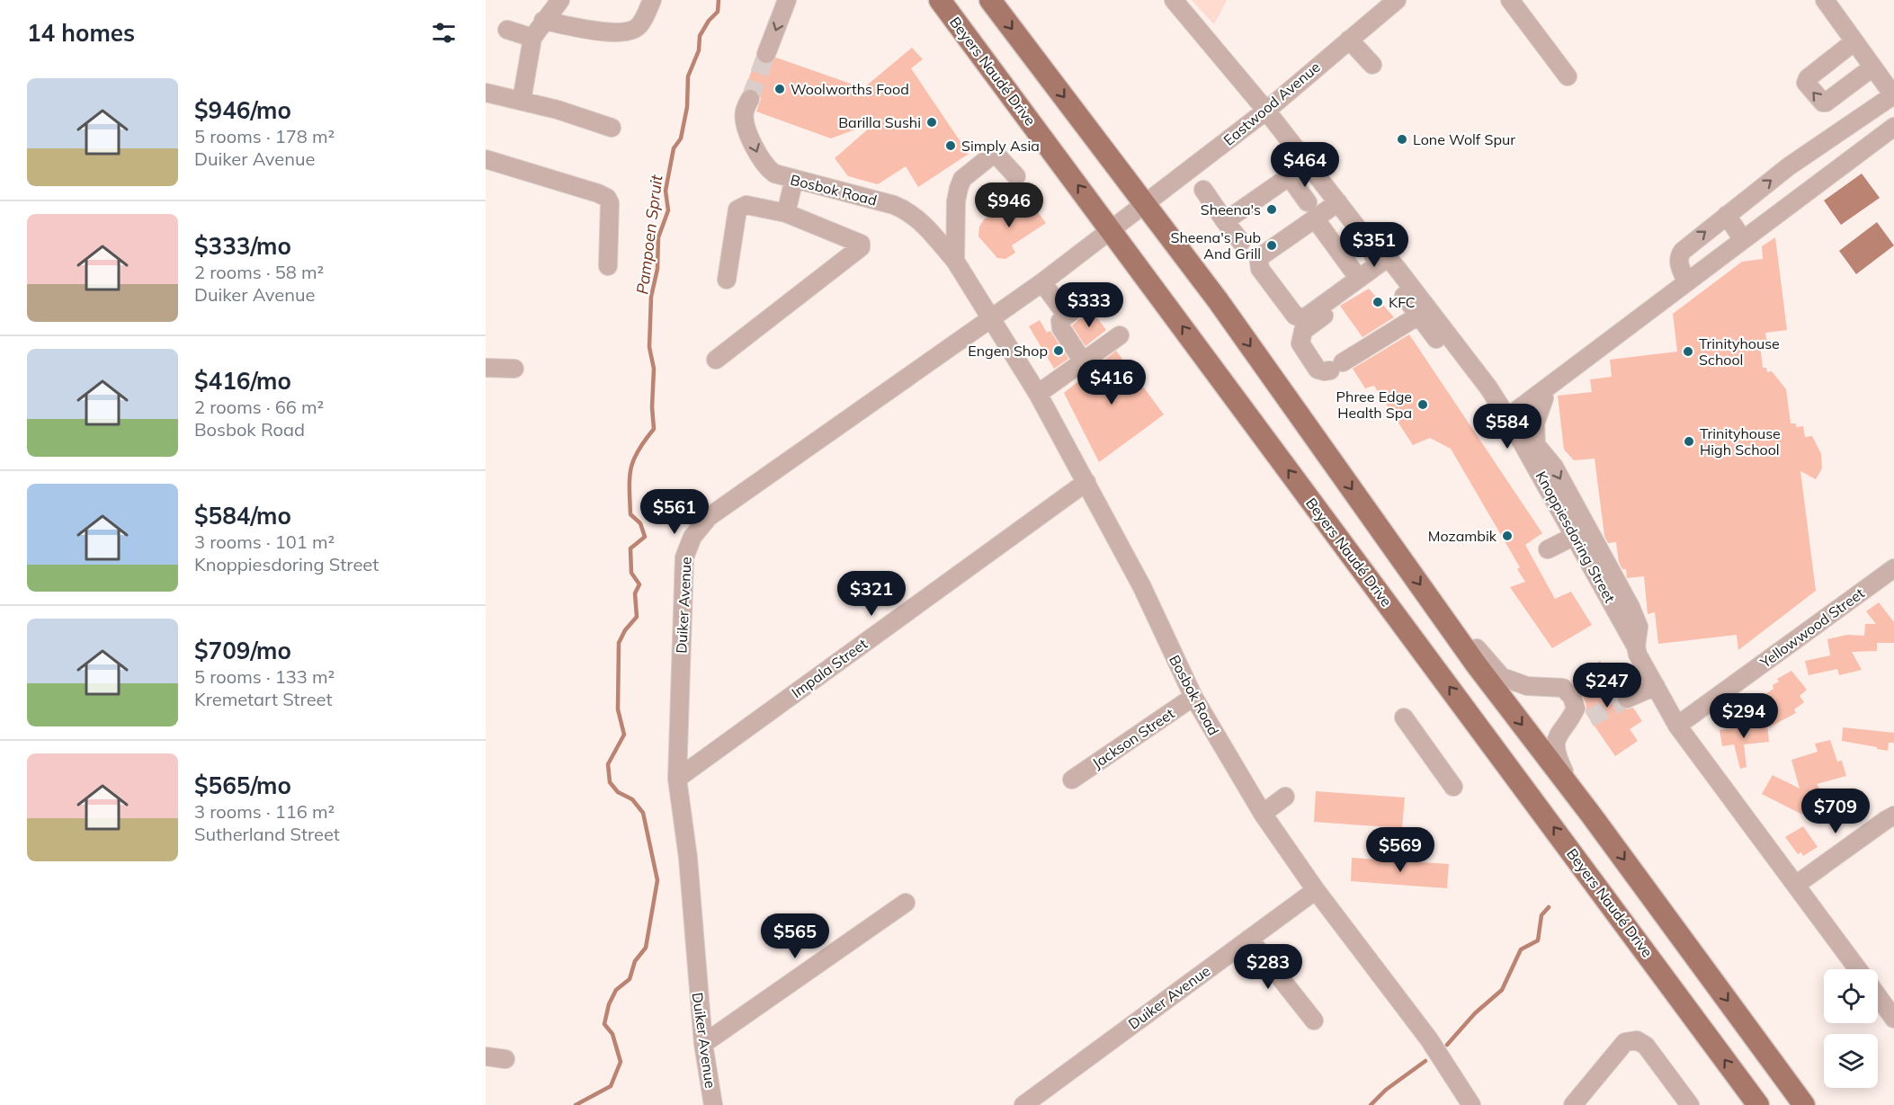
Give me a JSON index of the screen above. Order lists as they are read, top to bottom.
{
  "streets": {
    "main road": ["Beyers Naudé Drive"],
    "street": [
      "Eastwood Avenue",
      "Bosbok Road",
      "Knoppiesdoring Street",
      "Duiker Avenue",
      "Yellowwood Street",
      "Impala Street",
      "Jackson Street"
    ]
  },
  "crossings": [
    ["Beyers Naudé Drive", "Duiker Avenue"],
    ["Eastwood Avenue", "Knoppiesdoring Street"],
    ["Eastwood Avenue", "Duiker Avenue"],
    ["Bosbok Road", "Duiker Avenue"],
    ["Bosbok Road", "Impala Street"],
    ["Bosbok Road", "Jackson Street"],
    ["Knoppiesdoring Street", "Yellowwood Street"],
    ["Duiker Avenue", "Impala Street"]
  ],
  "water": ["Pampoen Spruit"],
  "places": [
    "Woolworths Food",
    "Barilla Sushi",
    "Lone Wolf Spur",
    "Simply Asia",
    "Sheena's",
    "Sheena's Pub And Grill",
    "KFC",
    "Engen Shop",
    "Trinityhouse School",
    "Phree Edge Health Spa",
    "Trinityhouse High School",
    "Mozambik"
  ],
  "page": {
    "heading": "14 homes",
    "list": [
      {
        "name": "$946/mo",
        "note": "5 rooms · 178 m² · Duiker Avenue"
      },
      {
        "name": "$333/mo",
        "note": "2 rooms · 58 m² · Duiker Avenue"
      },
      {
        "name": "$416/mo",
        "note": "2 rooms · 66 m² · Bosbok Road"
      },
      {
        "name": "$584/mo",
        "note": "3 rooms · 101 m² · Knoppiesdoring Street"
      },
      {
        "name": "$709/mo",
        "note": "5 rooms · 133 m² · Kremetart Street"
      },
      {
        "name": "$565/mo",
        "note": "3 rooms · 116 m² · Sutherland Street"
      }
    ],
    "price": [
      "$464",
      "$946",
      "$351",
      "$333",
      "$416",
      "$584",
      "$561",
      "$321",
      "$247",
      "$294",
      "$709",
      "$569",
      "$565",
      "$283"
    ]
  }
}
